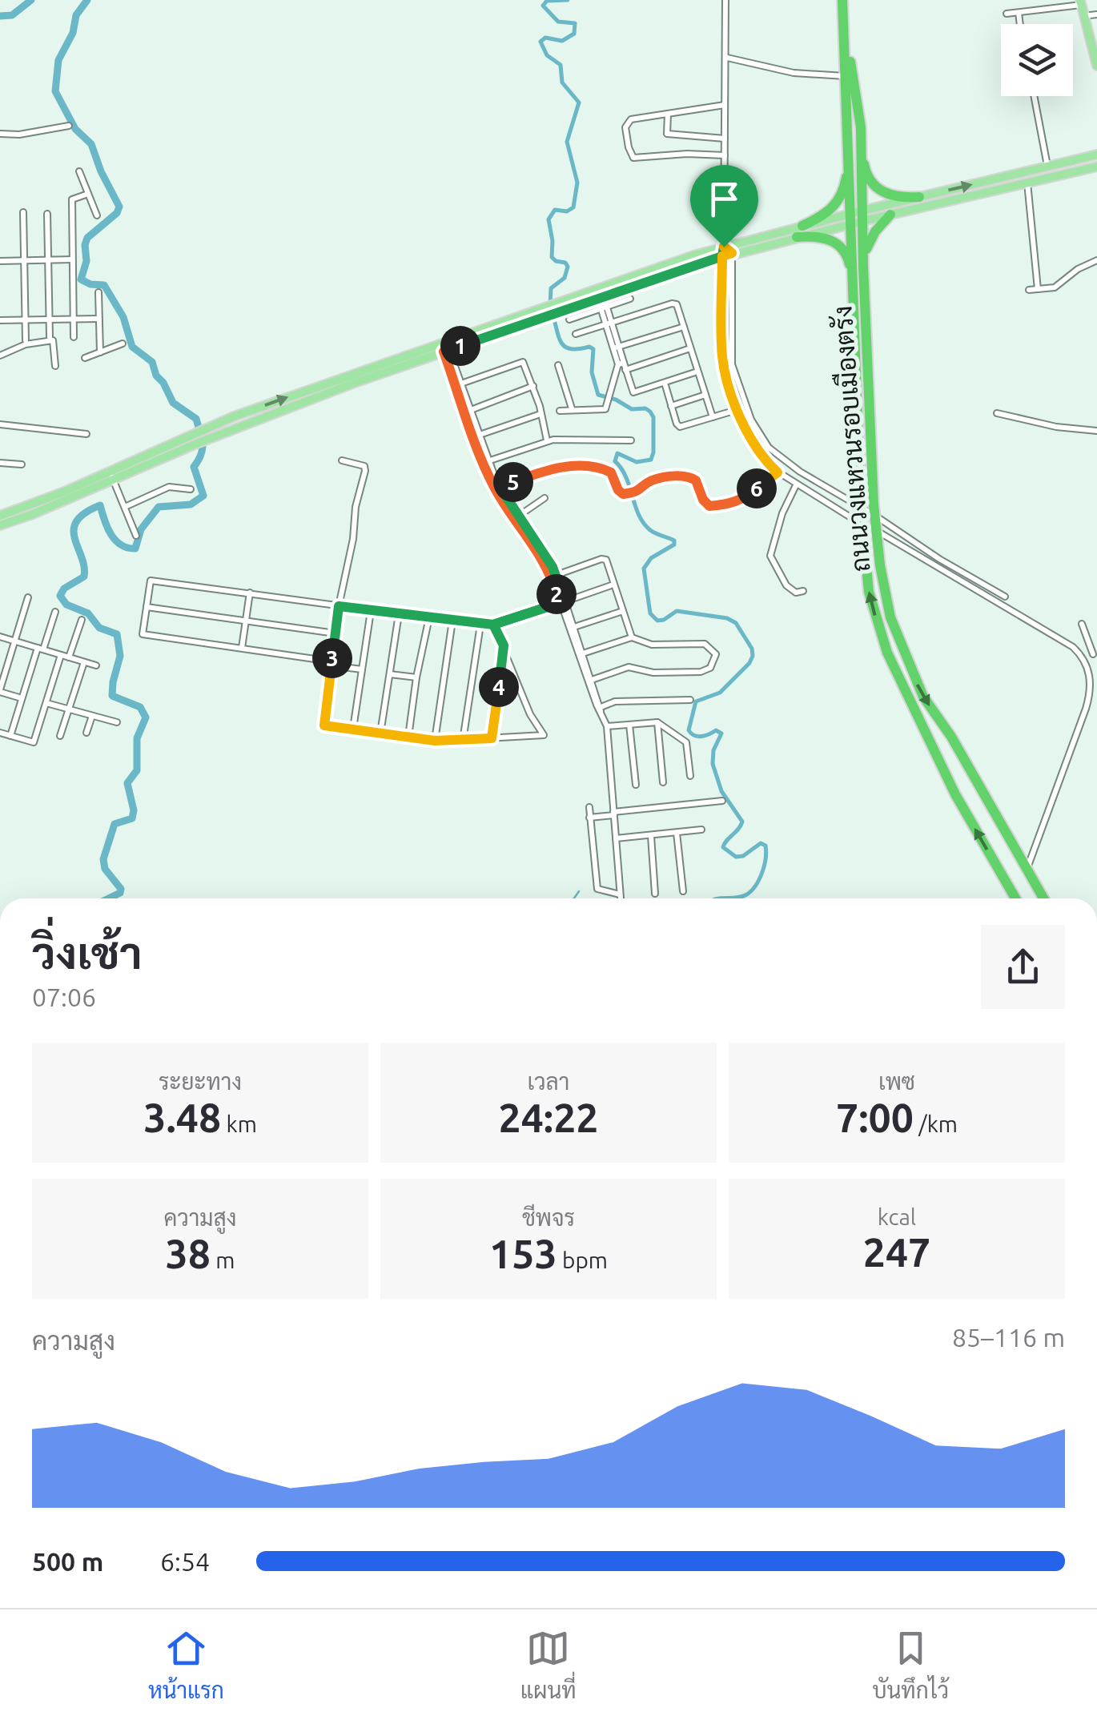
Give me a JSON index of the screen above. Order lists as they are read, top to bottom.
{
  "streets": {
    "highway": ["ถนนวงแหวนรอบเมืองตรัง"]
  },
  "page": {
    "pins": [
      "1",
      "5",
      "6",
      "2",
      "3",
      "4"
    ],
    "heading": ["วิ่งเช้า", "07:06"],
    "stats": [
      ["ระยะทาง", "3.48 km"],
      ["เวลา", "24:22"],
      ["เพซ", "7:00 /km"],
      ["ความสูง", "38 m"],
      ["ชีพจร", "153 bpm"],
      ["kcal", "247"]
    ],
    "chart": ["ความสูง", "85–116 m"],
    "list": [
      {
        "name": "500 m",
        "note": "6:54"
      }
    ],
    "tabs": ["หน้าแรก", "แผนที่", "บันทึกไว้"]
  }
}
